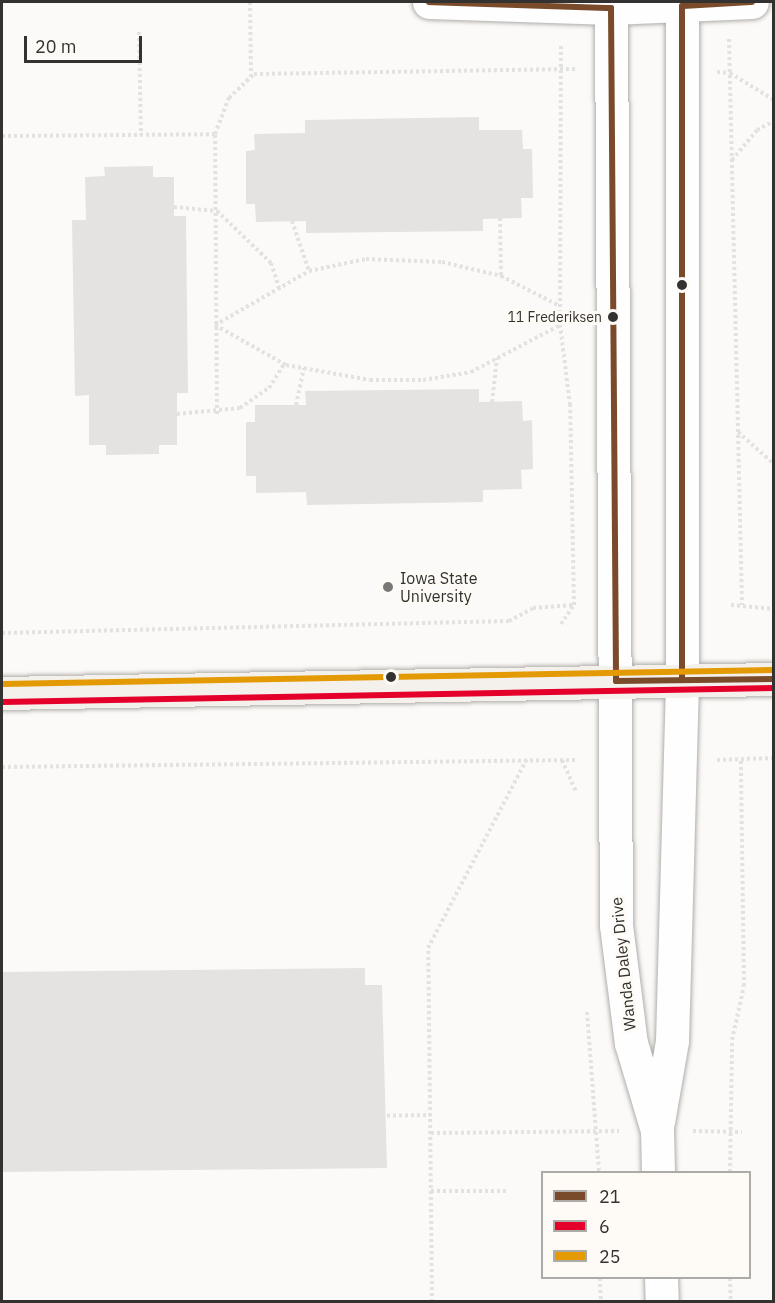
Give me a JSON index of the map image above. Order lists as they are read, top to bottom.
{
  "streets": {
    "street": ["Wanda Daley Drive"]
  },
  "places": ["11 Frederiksen", "Iowa State University"],
  "lines": ["transit line 21", "transit line 25", "transit line 6"],
  "legend": ["21", "6", "25"],
  "scale_bar": "20 m"
}
